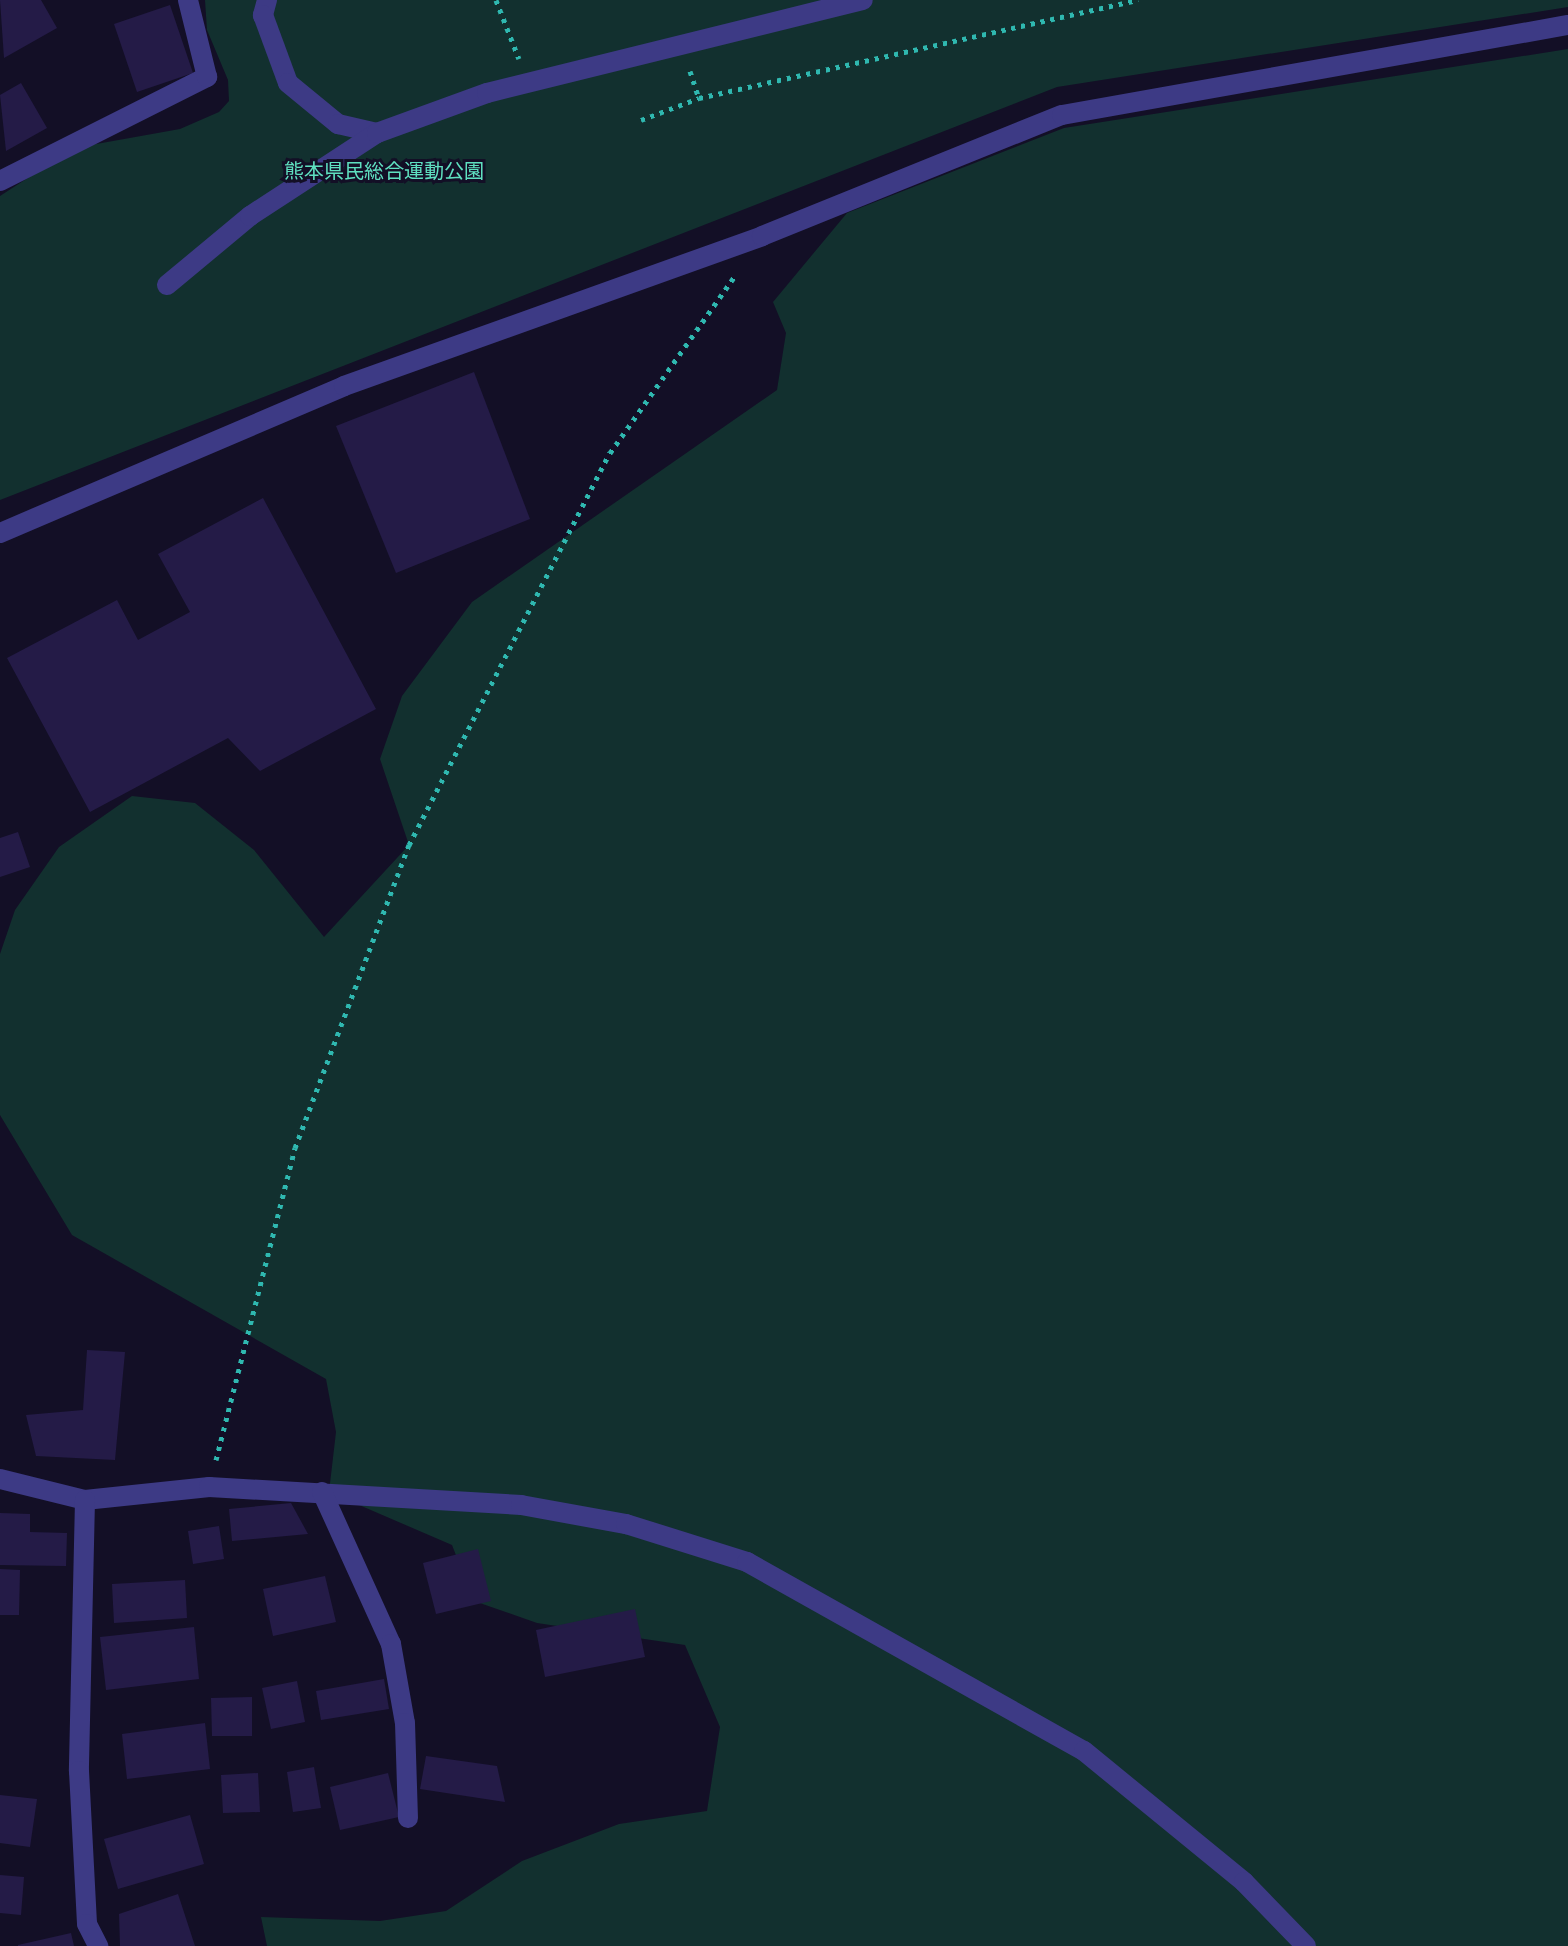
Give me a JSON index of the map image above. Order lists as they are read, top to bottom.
{
  "parks": ["熊本県民総合運動公園"]
}
